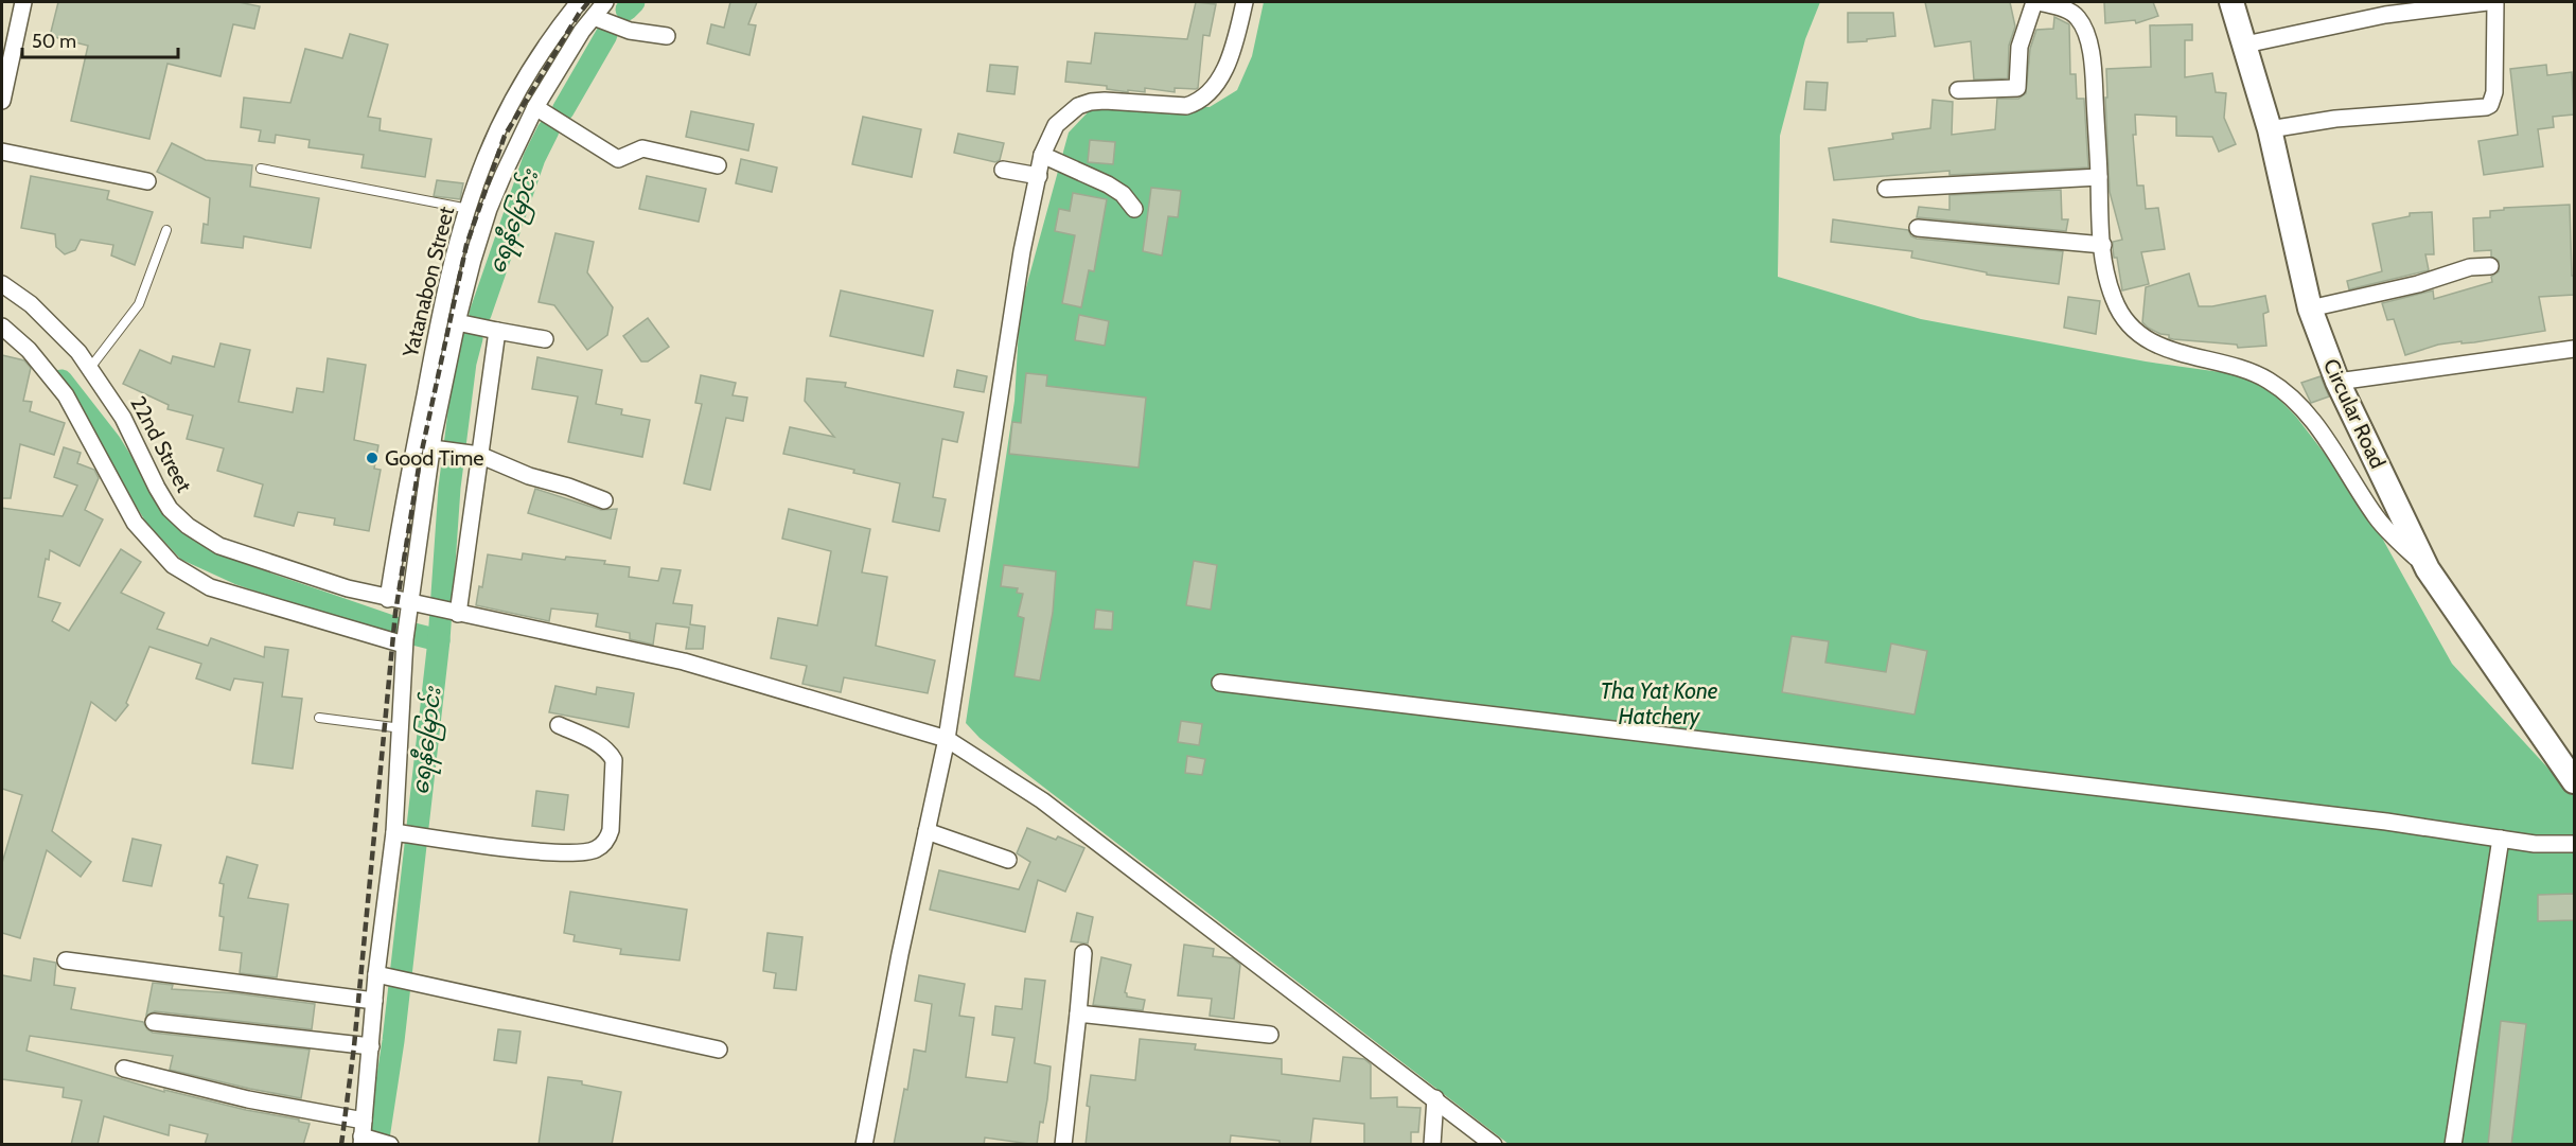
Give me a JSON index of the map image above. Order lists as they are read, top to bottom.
{
  "streets": {
    "street": ["Yatanabon Street", "Circular Road", "22nd Street"]
  },
  "crossings": [
    ["Yatanabon Street", "22nd Street"]
  ],
  "water": ["ရေနီမြောင်း", "Tha Yat Kone Hatchery"],
  "places": ["Good Time"],
  "scale_bar": "50 m"
}
